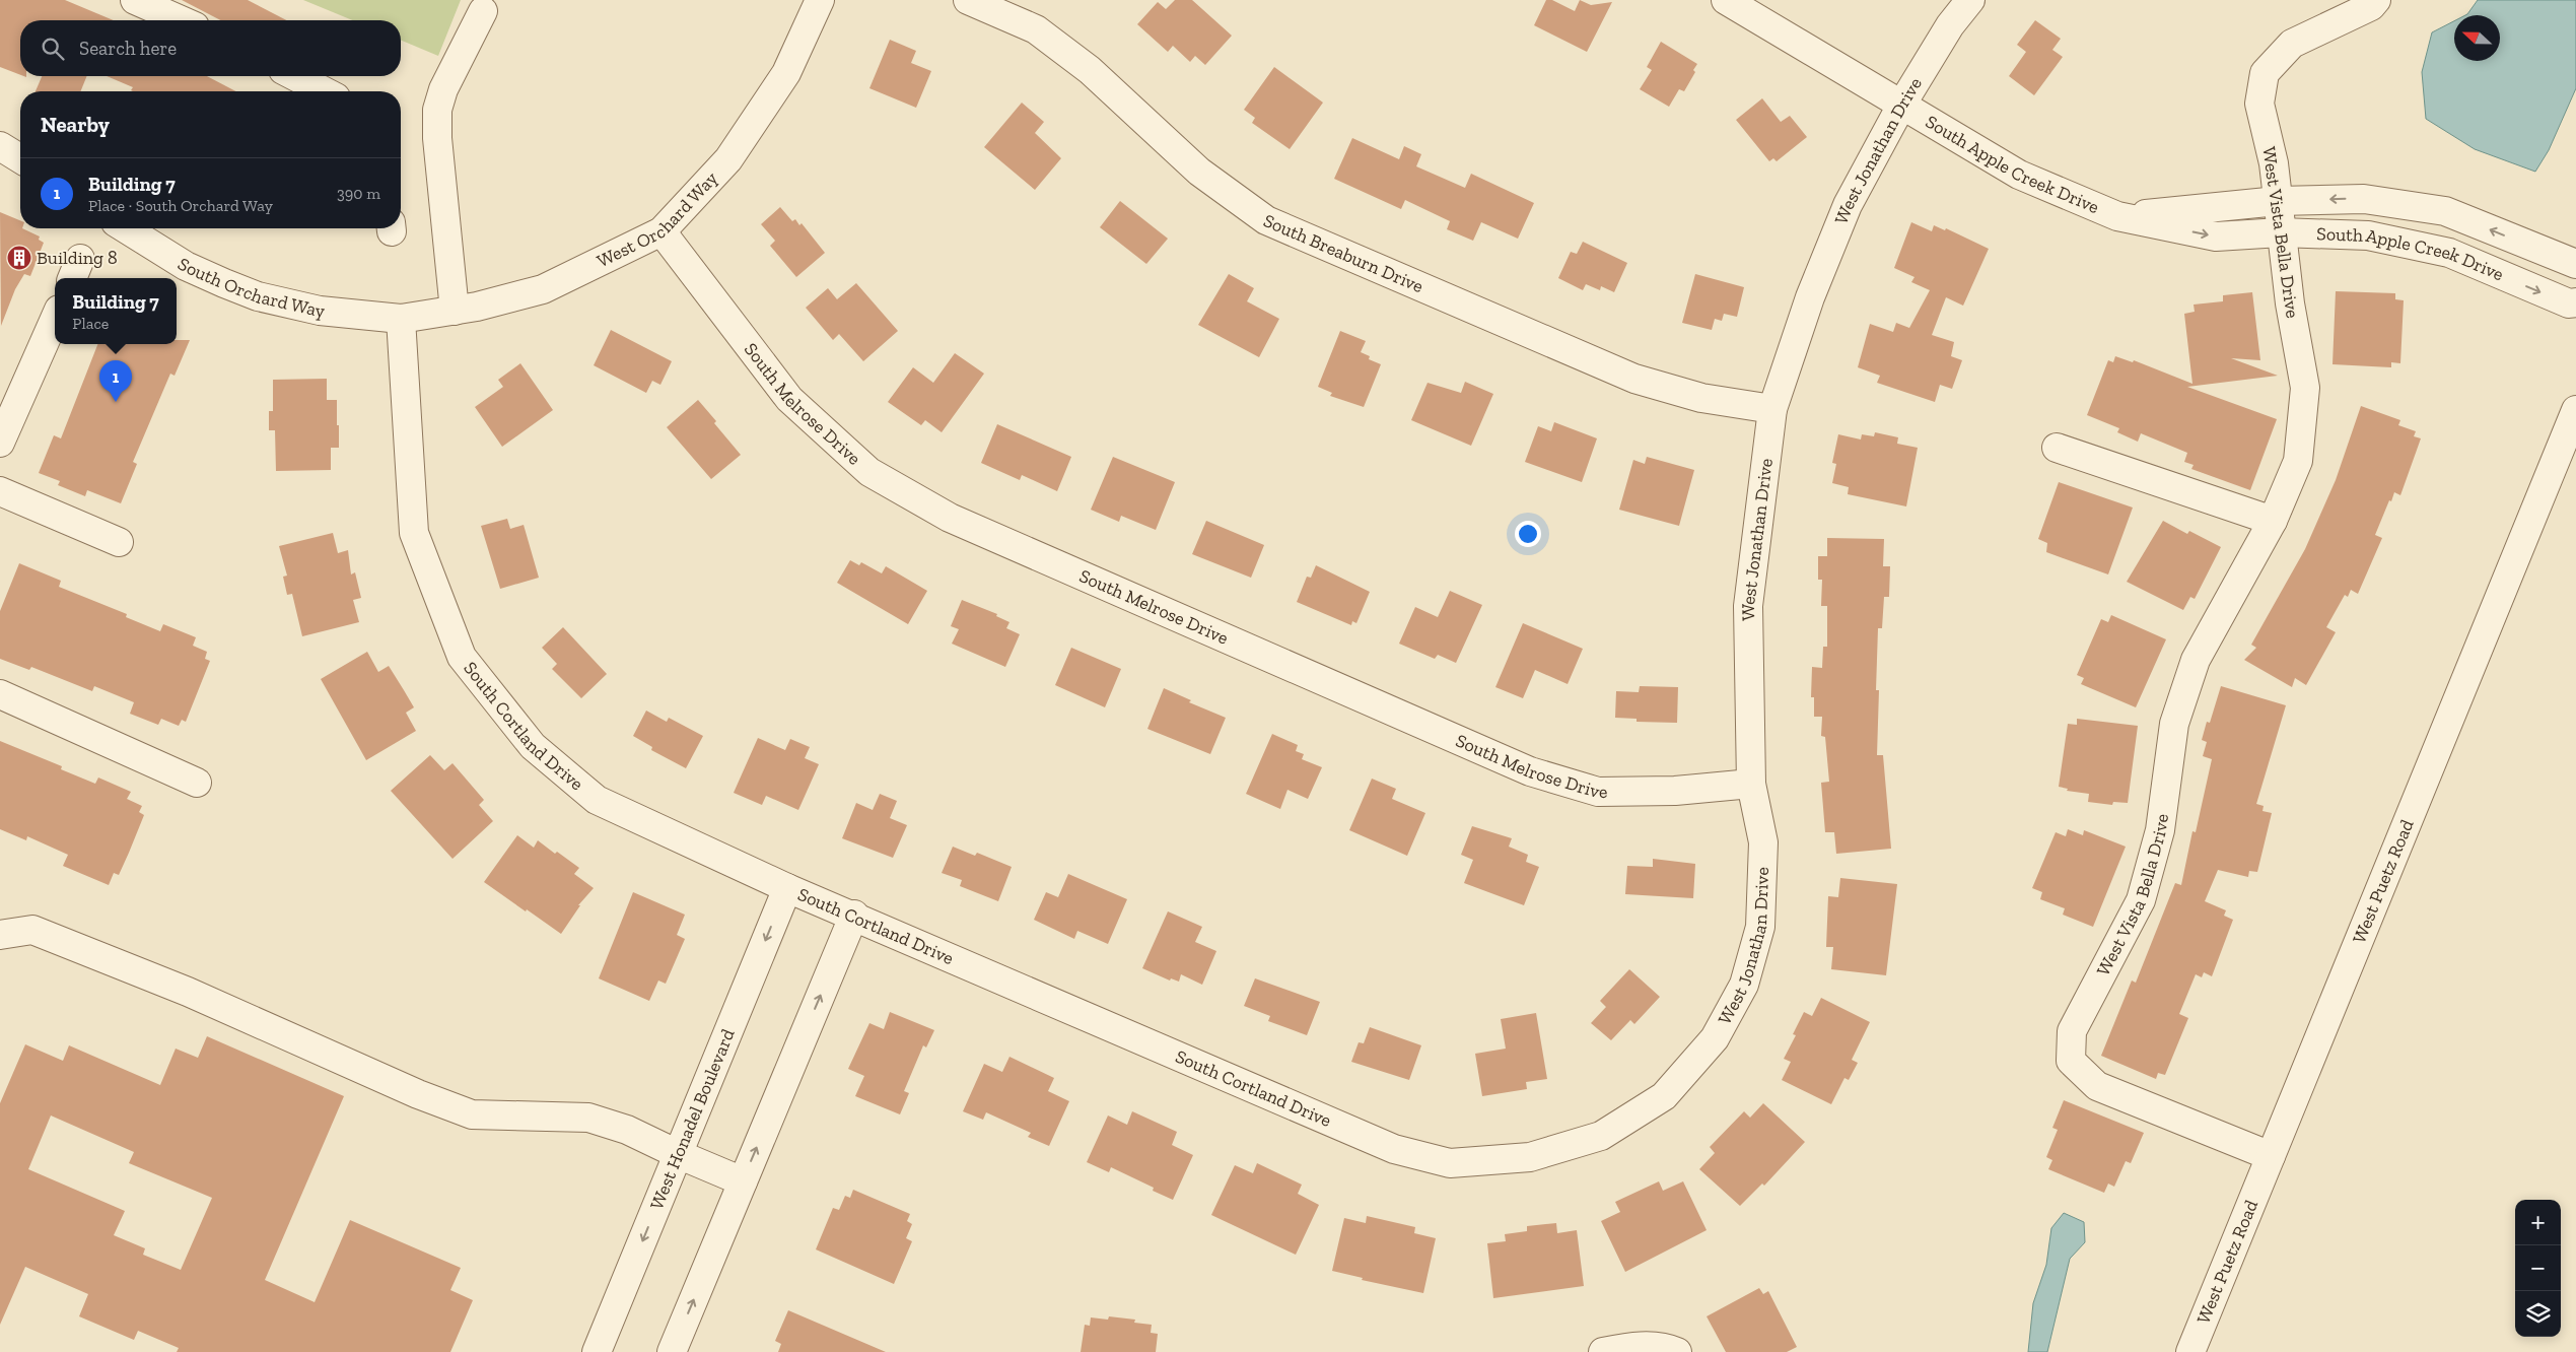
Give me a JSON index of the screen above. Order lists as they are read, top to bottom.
{
  "streets": {
    "street": [
      "West Jonathan Drive",
      "South Apple Creek Drive",
      "West Orchard Way",
      "West Vista Bella Drive",
      "South Breaburn Drive",
      "South Orchard Way",
      "South Melrose Drive",
      "South Cortland Drive",
      "West Puetz Road",
      "West Honadel Boulevard"
    ]
  },
  "crossings": [
    ["West Jonathan Drive", "South Apple Creek Drive"],
    ["West Jonathan Drive", "South Breaburn Drive"],
    ["West Jonathan Drive", "South Melrose Drive"],
    ["West Jonathan Drive", "South Cortland Drive"],
    ["South Apple Creek Drive", "West Vista Bella Drive"],
    ["West Orchard Way", "South Orchard Way"],
    ["West Orchard Way", "South Melrose Drive"],
    ["West Orchard Way", "South Cortland Drive"],
    ["West Vista Bella Drive", "West Puetz Road"],
    ["South Orchard Way", "South Cortland Drive"],
    ["South Cortland Drive", "West Honadel Boulevard"]
  ],
  "places": {
    "building": ["Building 8"]
  },
  "north": "left",
  "page": {
    "search": "Search here",
    "heading": "Nearby",
    "list": [
      {
        "mark": "1",
        "name": "Building 7",
        "note": "Place · South Orchard Way",
        "value": "390 m"
      }
    ],
    "popup": ["Building 7", "Place"],
    "pins": "1",
    "map_buttons": ["+", "−"]
  }
}
